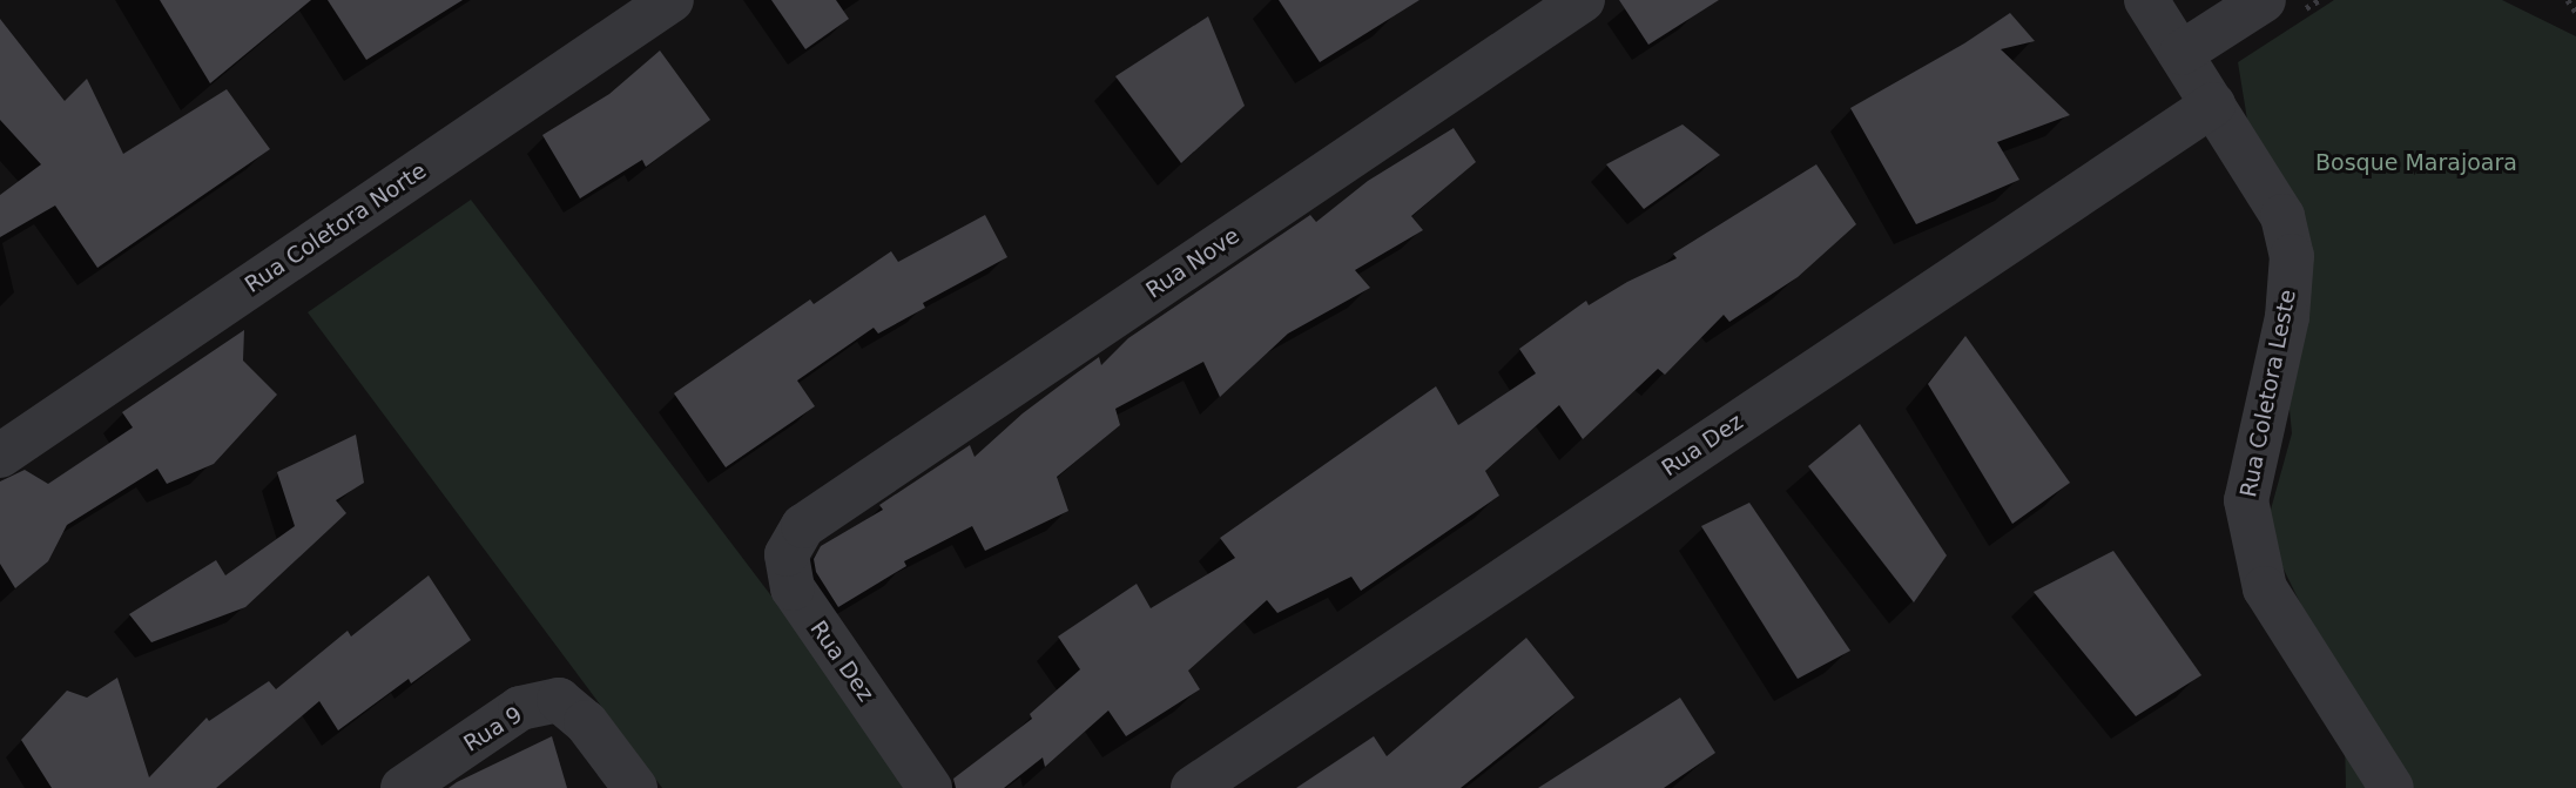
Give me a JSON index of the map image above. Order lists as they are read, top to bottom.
{
  "streets": {
    "street": [
      "Rua Coletora Norte",
      "Rua Nove",
      "Rua Coletora Leste",
      "Rua Dez",
      "Rua 9"
    ]
  },
  "crossings": [
    ["Rua Nove", "Rua Dez"],
    ["Rua Coletora Leste", "Rua Dez"]
  ],
  "parks": ["Bosque Marajoara"]
}
